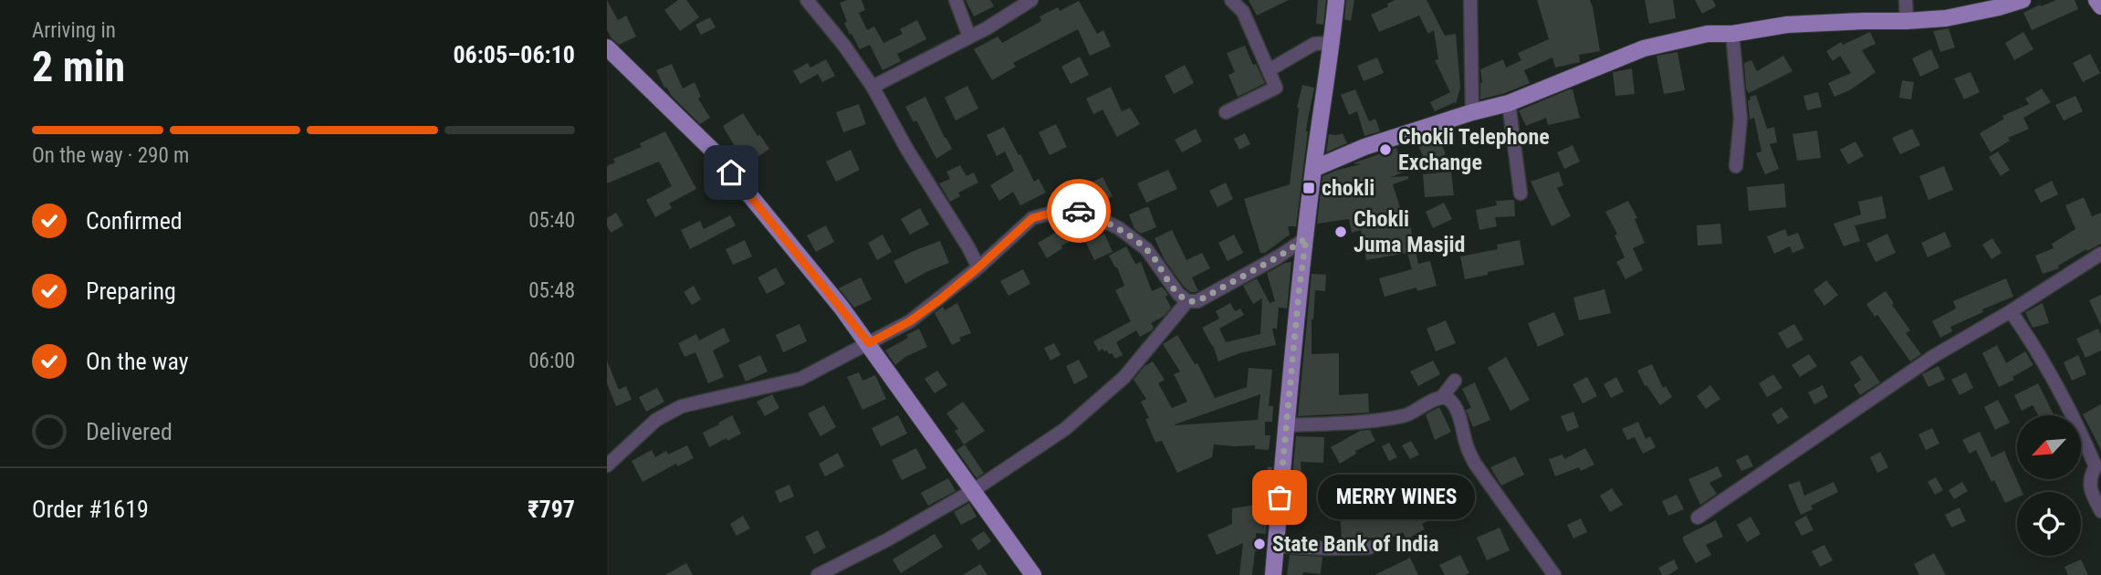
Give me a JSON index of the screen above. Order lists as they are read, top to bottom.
{
  "places": {
    "other": [
      "Chokli Telephone Exchange",
      "Chokli Juma Masjid",
      "MERRY WINES",
      "State Bank of India"
    ],
    "transit": ["chokli"]
  },
  "north": "bottom left",
  "page": {
    "heading": ["2 min", "Arriving in", "06:05–06:10"],
    "panel": ["Order #1619", "₹797"],
    "bar": "On the way · 290 m",
    "list": [
      ["Confirmed", "05:40"],
      ["Preparing", "05:48"],
      ["On the way", "06:00"],
      "Delivered"
    ],
    "bubble": "MERRY WINES"
  }
}
